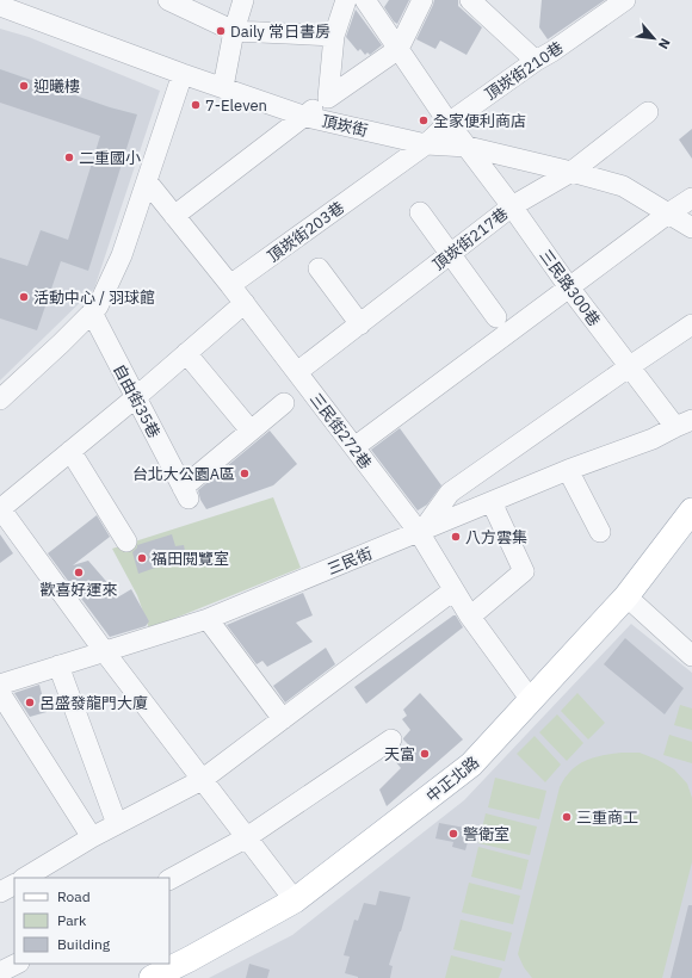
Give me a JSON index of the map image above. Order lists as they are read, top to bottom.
{
  "streets": {
    "main road": ["中正北路"],
    "street": [
      "頂崁街210巷",
      "頂崁街",
      "頂崁街203巷",
      "頂崁街217巷",
      "三民路300巷",
      "自由街35巷",
      "三民街272巷",
      "三民街"
    ]
  },
  "crossings": [
    ["頂崁街210巷", "頂崁街"],
    ["頂崁街210巷", "頂崁街203巷"],
    ["頂崁街210巷", "三民路300巷"],
    ["頂崁街", "頂崁街203巷"],
    ["頂崁街", "頂崁街217巷"],
    ["頂崁街", "三民路300巷"],
    ["頂崁街217巷", "三民路300巷"],
    ["頂崁街217巷", "三民街272巷"],
    ["三民路300巷", "三民街"],
    ["三民街272巷", "三民街"],
    ["三民街272巷", "中正北路"]
  ],
  "places": [
    "Daily 常日書房",
    "迎曦樓",
    "7-Eleven",
    "全家便利商店",
    "二重國小",
    "活動中心 / 羽球館",
    "台北大公園A區",
    "八方雲集",
    "福田閱覽室",
    "歡喜好運來",
    "呂盛發龍門大廈",
    "天富",
    "三重商工",
    "警衛室"
  ],
  "legend": ["Road", "Park", "Building"],
  "north": "bottom right"
}
